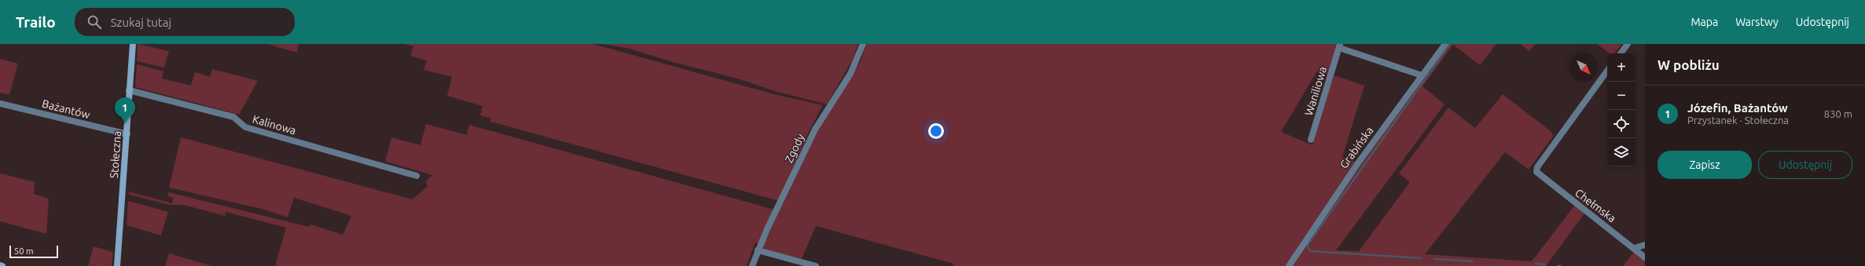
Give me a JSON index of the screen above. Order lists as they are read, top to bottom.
{
  "streets": {
    "street": [
      "Waniliowa",
      "Bażantów",
      "Kalinowa",
      "Grabińska",
      "Zgody",
      "Stołeczna",
      "Chełmska"
    ]
  },
  "crossings": [
    ["Waniliowa", "Grabińska"],
    ["Bażantów", "Stołeczna"],
    ["Kalinowa", "Stołeczna"]
  ],
  "scale_bar": "50 m",
  "north": "bottom right",
  "page": {
    "header": "Trailo",
    "search": "Szukaj tutaj",
    "nav": ["Mapa", "Warstwy", "Udostępnij"],
    "heading": "W pobliżu",
    "map_buttons": ["+", "−"],
    "list": [
      {
        "mark": "1",
        "name": "Józefin, Bażantów",
        "note": "Przystanek · Stołeczna",
        "value": "830 m"
      }
    ],
    "pins": "1",
    "buttons": ["Zapisz", "Udostępnij"],
    "scale": "50 m"
  }
}
